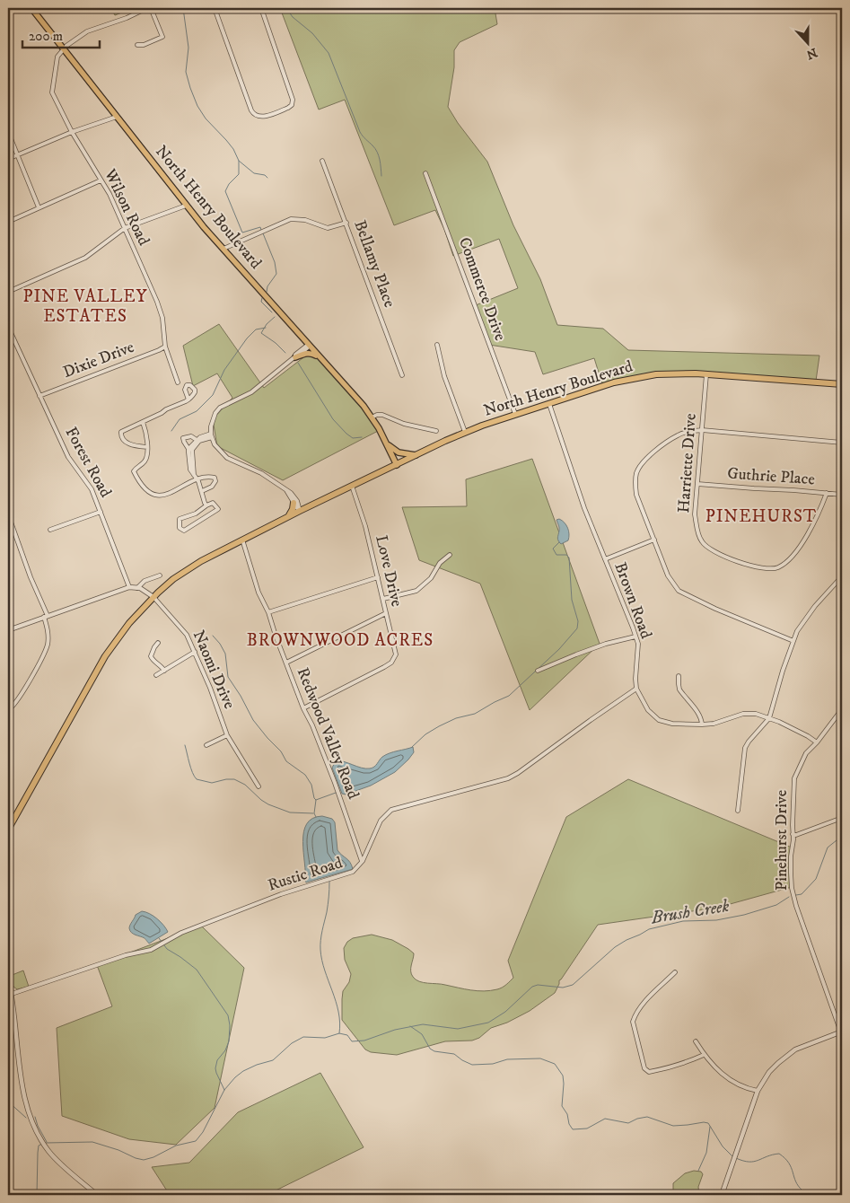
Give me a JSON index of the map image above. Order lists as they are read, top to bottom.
{
  "streets": {
    "highway": ["North Henry Boulevard"],
    "street": [
      "Wilson Road",
      "Bellamy Place",
      "Commerce Drive",
      "Dixie Drive",
      "Forest Road",
      "Harriette Drive",
      "Guthrie Place",
      "Love Drive",
      "Brown Road",
      "Naomi Drive",
      "Redwood Valley Road",
      "Pinehurst Drive",
      "Rustic Road"
    ]
  },
  "crossings": [
    ["Wilson Road", "North Henry Boulevard"],
    ["Wilson Road", "Dixie Drive"],
    ["North Henry Boulevard", "Commerce Drive"],
    ["North Henry Boulevard", "Harriette Drive"],
    ["North Henry Boulevard", "Brown Road"],
    ["Dixie Drive", "Forest Road"],
    ["Harriette Drive", "Guthrie Place"],
    ["Love Drive", "Redwood Valley Road"],
    ["Brown Road", "Pinehurst Drive"],
    ["Brown Road", "Rustic Road"],
    ["Redwood Valley Road", "Rustic Road"]
  ],
  "districts": ["PINE VALLEY ESTATES", "PINEHURST", "BROWNWOOD ACRES"],
  "water": ["Brush Creek"],
  "scale_bar": "200 m",
  "north": "bottom"
}
